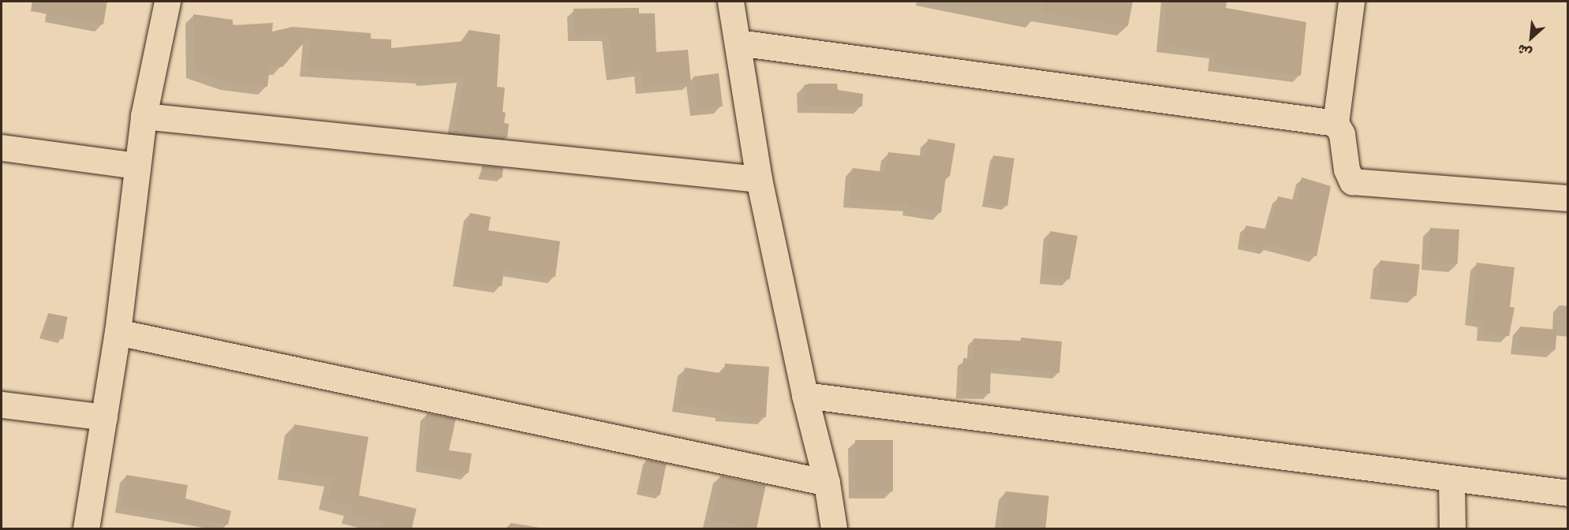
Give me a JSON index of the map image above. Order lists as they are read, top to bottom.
{
  "north": "bottom left"
}
